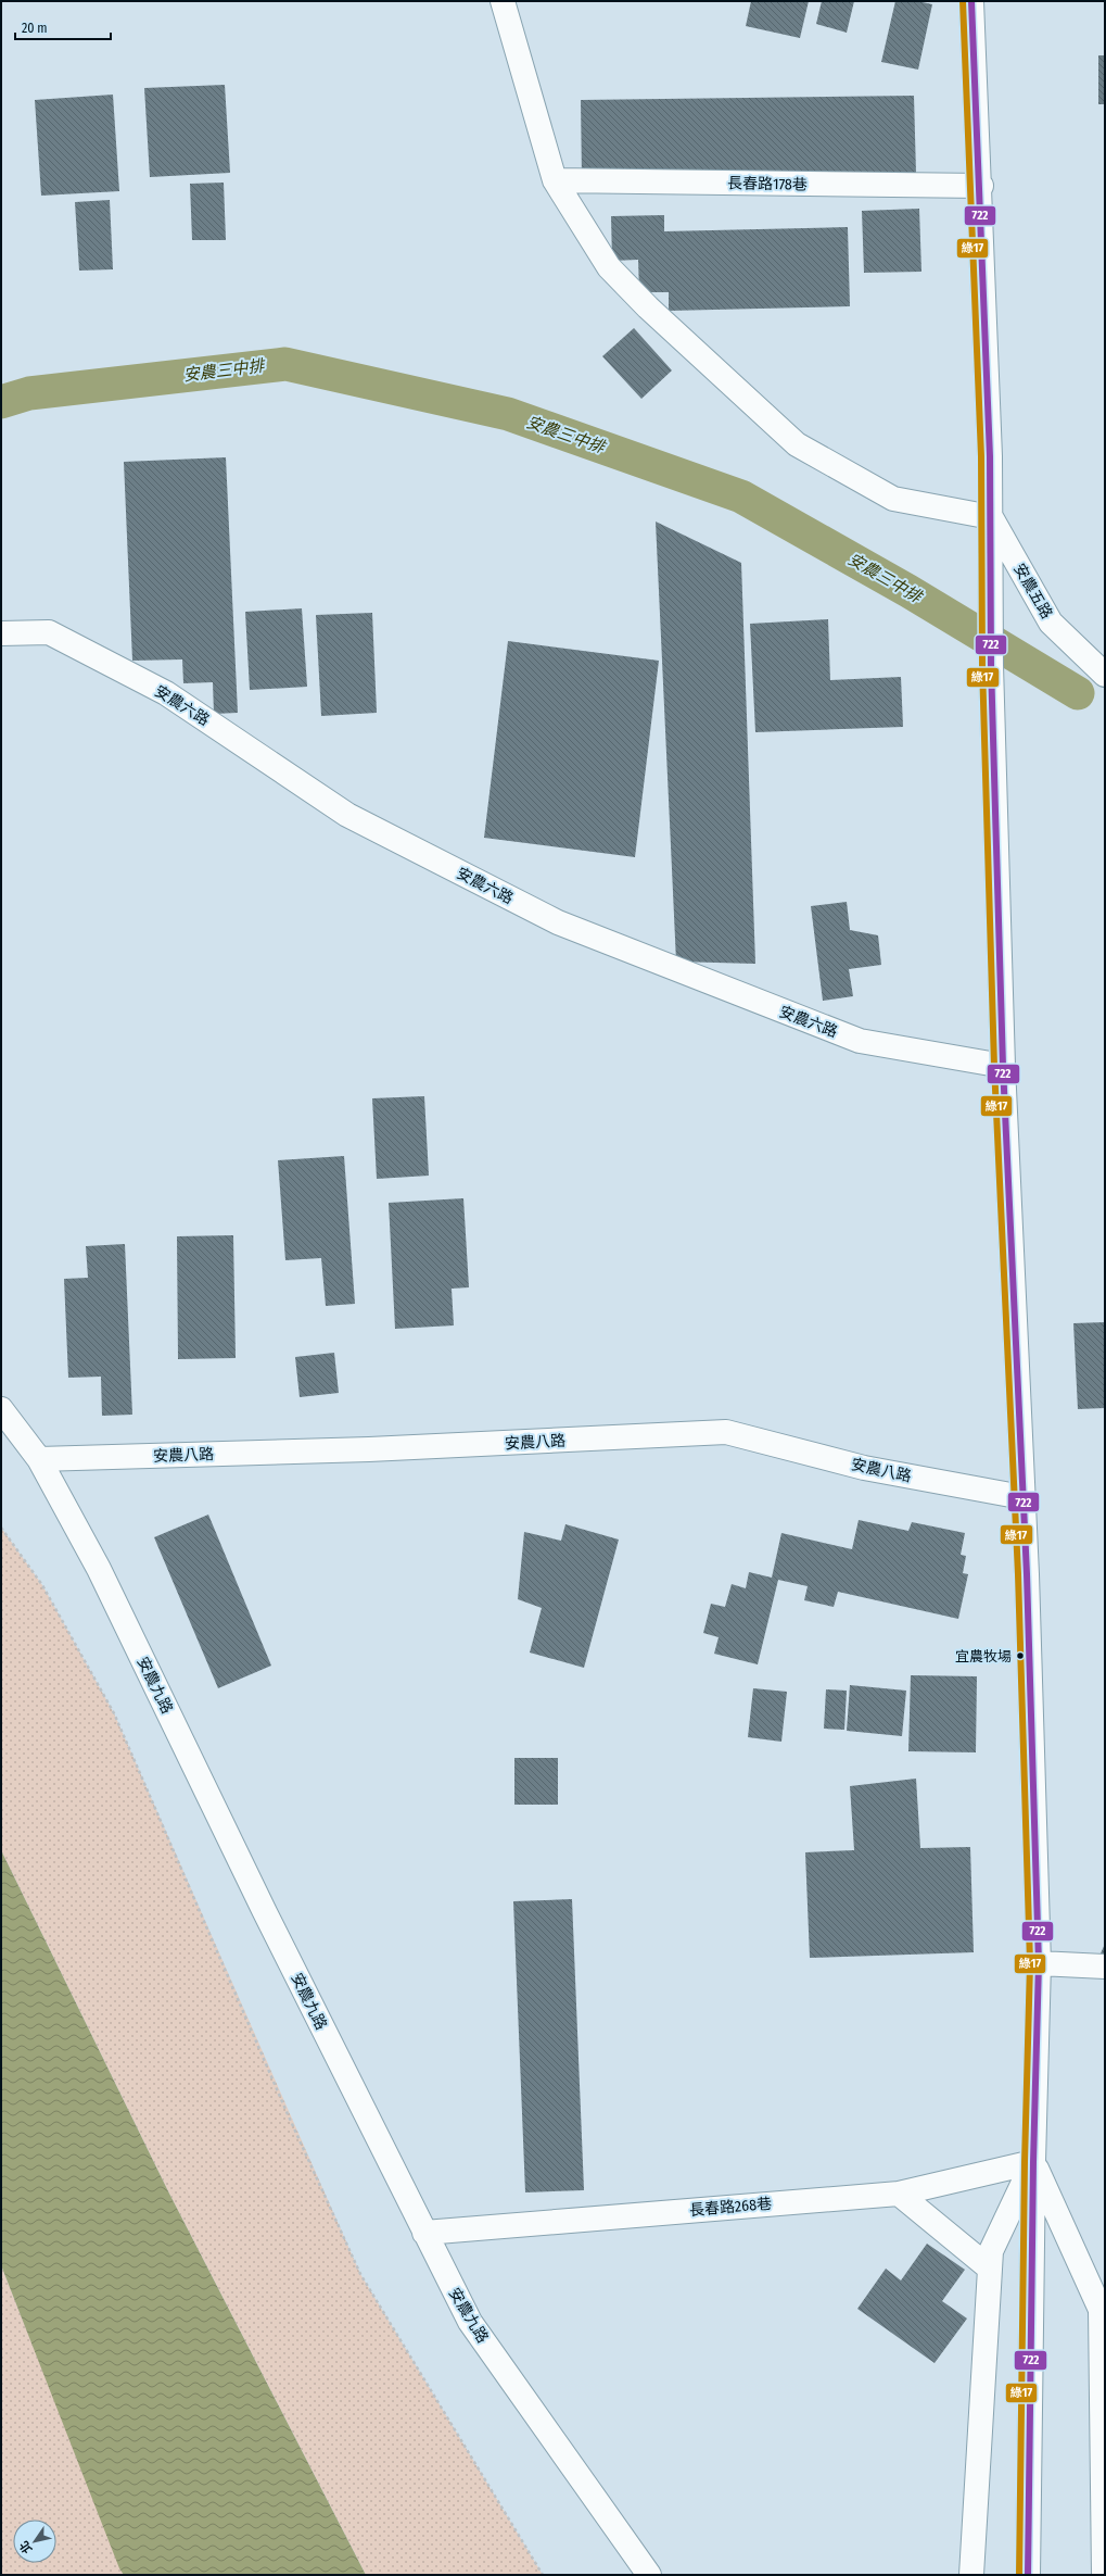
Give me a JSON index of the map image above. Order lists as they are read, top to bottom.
{
  "streets": {
    "street": [
      "長春路178巷",
      "安農五路",
      "安農六路",
      "安農八路",
      "安農九路",
      "長春路268巷"
    ]
  },
  "crossings": [
    ["安農八路", "安農九路"],
    ["安農九路", "長春路268巷"]
  ],
  "water": ["安農三中排"],
  "places": ["宜農牧場"],
  "lines": ["transit line 722", "transit line 綠17"],
  "scale_bar": "20 m",
  "north": "bottom left"
}
